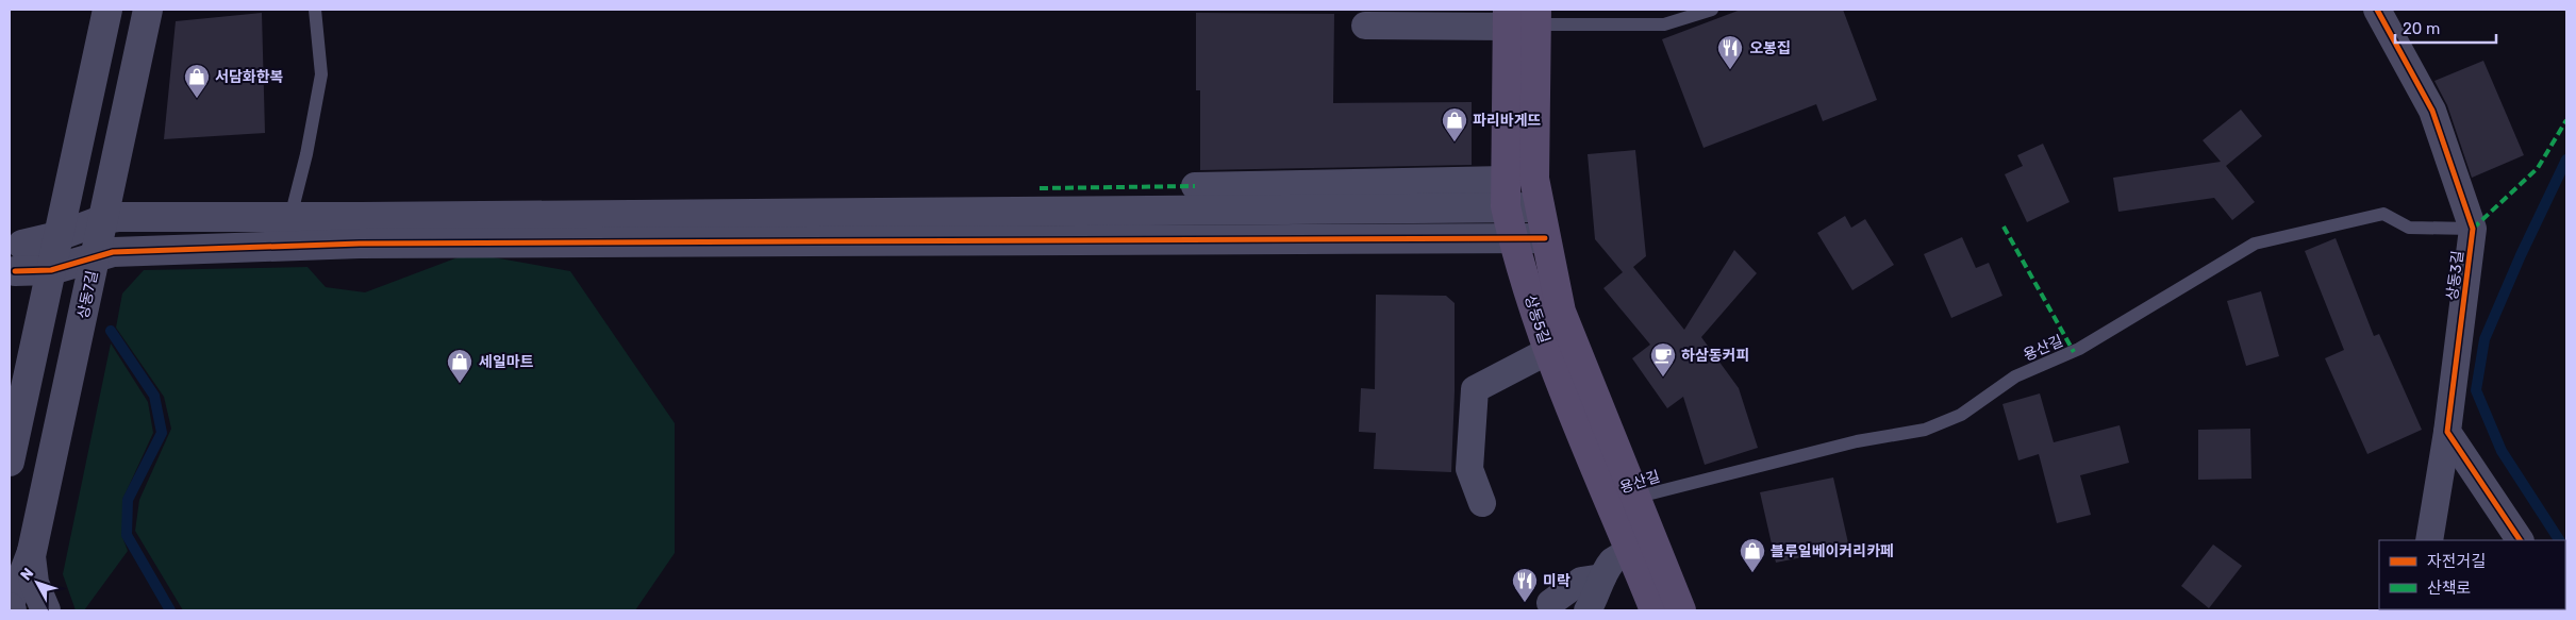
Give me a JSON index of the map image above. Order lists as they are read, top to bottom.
{
  "streets": {
    "main road": ["상동5길"],
    "street": ["상동3길", "상동7길"],
    "lane": ["용산길"]
  },
  "crossings": [
    ["상동3길", "용산길"],
    ["상동5길", "용산길"]
  ],
  "places": {
    "restaurant": ["오봉집", "미락"],
    "shop": [
      "서담화한복",
      "파리바게뜨",
      "세일마트",
      "블루일베이커리카페"
    ],
    "cafe": ["하삼동커피"]
  },
  "legend": ["자전거길", "산책로"],
  "scale_bar": "20 m",
  "north": "top left"
}
